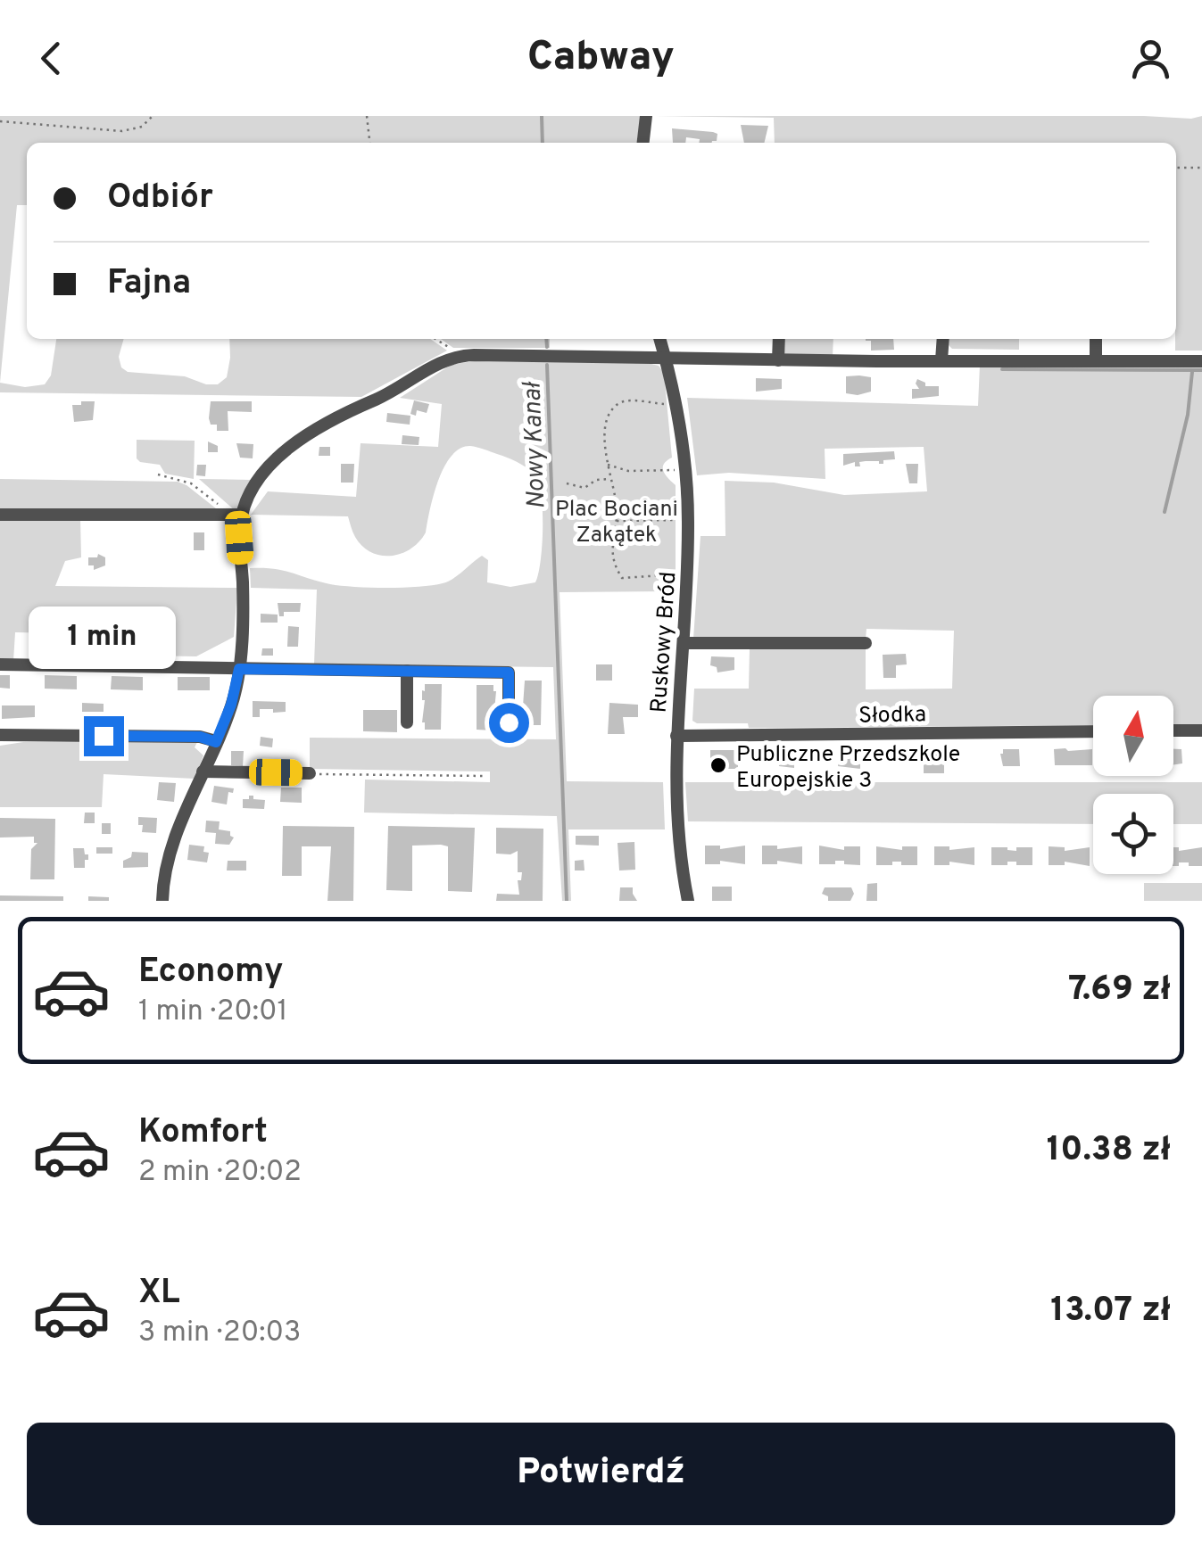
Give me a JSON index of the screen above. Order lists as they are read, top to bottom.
{
  "streets": {
    "street": ["Ruskowy Bród", "Słodka"]
  },
  "crossings": [
    ["Ruskowy Bród", "Słodka"]
  ],
  "water": ["Nowy Kanał"],
  "parks": ["Plac Bociani Zakątek"],
  "places": ["Publiczne Przedszkole Europejskie 3"],
  "north": "top",
  "page": {
    "header": "Cabway",
    "banner": ["Odbiór", "Fajna"],
    "bubble": "1 min",
    "list": [
      {
        "name": "Economy",
        "note": "1 min · 20:01",
        "value": "7.69 zł"
      },
      {
        "name": "Komfort",
        "note": "2 min · 20:02",
        "value": "10.38 zł"
      },
      {
        "name": "XL",
        "note": "3 min · 20:03",
        "value": "13.07 zł"
      }
    ],
    "buttons": "Potwierdź"
  }
}
